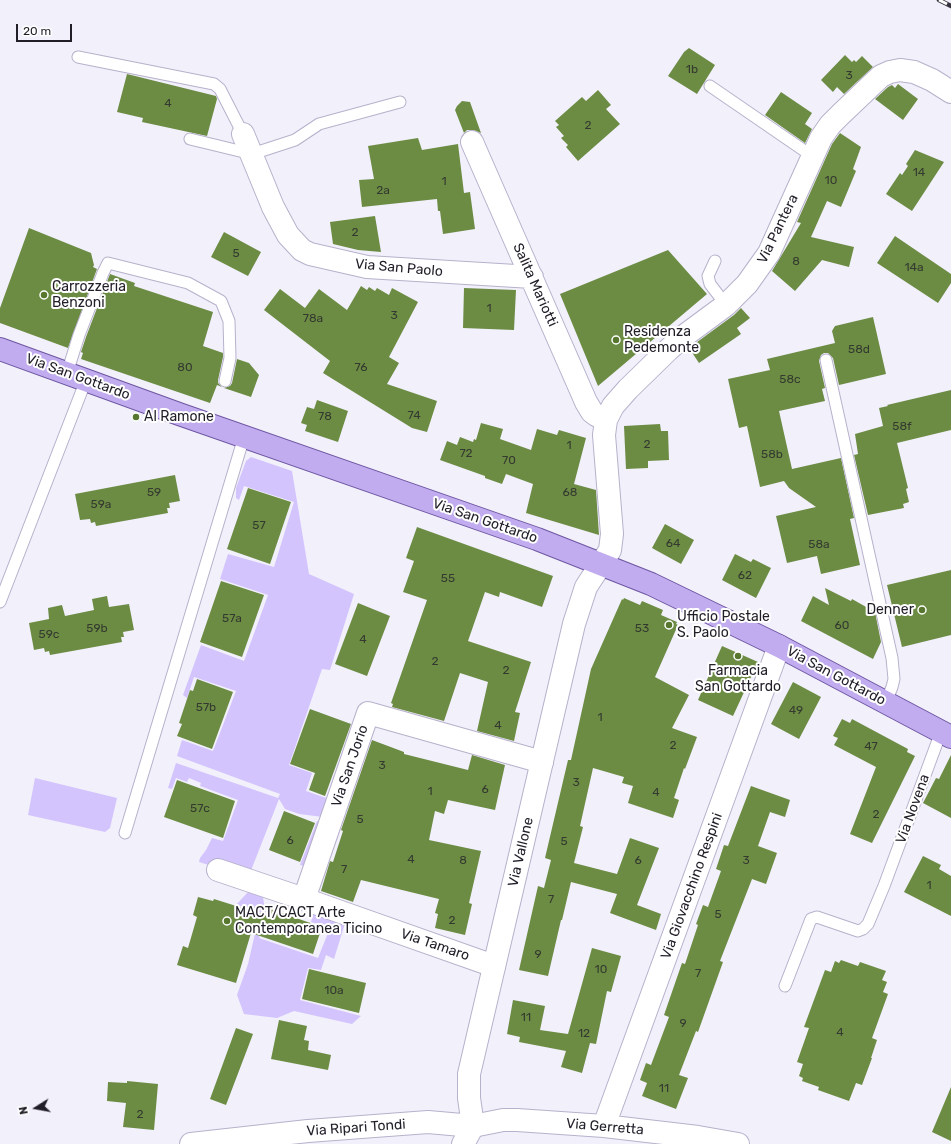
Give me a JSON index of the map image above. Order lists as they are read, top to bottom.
{
  "streets": {
    "main road": ["Via San Gottardo"],
    "street": [
      "Via Pantera",
      "Via San Paolo",
      "Salita Mariotti",
      "Via San Jorio",
      "Via Vallone",
      "Via Giovacchino Respini",
      "Via Tamaro",
      "Via Gerretta",
      "Via Ripari Tondi"
    ],
    "lane": ["Via Novena"]
  },
  "crossings": [
    ["Via Pantera", "Salita Mariotti"],
    ["Via Pantera", "Via San Gottardo"],
    ["Via Pantera", "Via Vallone"],
    ["Via San Paolo", "Salita Mariotti"],
    ["Via San Gottardo", "Via Novena"],
    ["Via San Gottardo", "Via Vallone"],
    ["Via San Gottardo", "Via Giovacchino Respini"],
    ["Via San Jorio", "Via Vallone"],
    ["Via San Jorio", "Via Tamaro"],
    ["Via Vallone", "Via Tamaro"],
    ["Via Vallone", "Via Gerretta"],
    ["Via Vallone", "Via Ripari Tondi"],
    ["Via Giovacchino Respini", "Via Gerretta"],
    ["Via Gerretta", "Via Ripari Tondi"]
  ],
  "places": [
    "Carrozzeria Benzoni",
    "Residenza Pedemonte",
    "Al Ramone",
    "Denner",
    "Ufficio Postale S. Paolo",
    "Farmacia San Gottardo",
    "MACT/CACT Arte Contemporanea Ticino"
  ],
  "house_numbers": [
    "1b",
    "3",
    "4",
    "2",
    "14",
    "10",
    "1",
    "2a",
    "2",
    "5",
    "8",
    "14a",
    "1",
    "3",
    "78a",
    "58d",
    "80",
    "76",
    "58c",
    "74",
    "78",
    "58f",
    "2",
    "1",
    "72",
    "58b",
    "70",
    "59",
    "68",
    "59a",
    "57",
    "64",
    "58a",
    "62",
    "55",
    "57a",
    "60",
    "59b",
    "53",
    "59c",
    "4",
    "2",
    "2",
    "57b",
    "49",
    "1",
    "4",
    "2",
    "47",
    "3",
    "3",
    "6",
    "1",
    "4",
    "57c",
    "2",
    "5",
    "6",
    "5",
    "4",
    "8",
    "6",
    "3",
    "7",
    "1",
    "7",
    "5",
    "2",
    "9",
    "10",
    "7",
    "10a",
    "11",
    "9",
    "4",
    "12",
    "11",
    "2"
  ],
  "scale_bar": "20 m",
  "north": "left"
}
